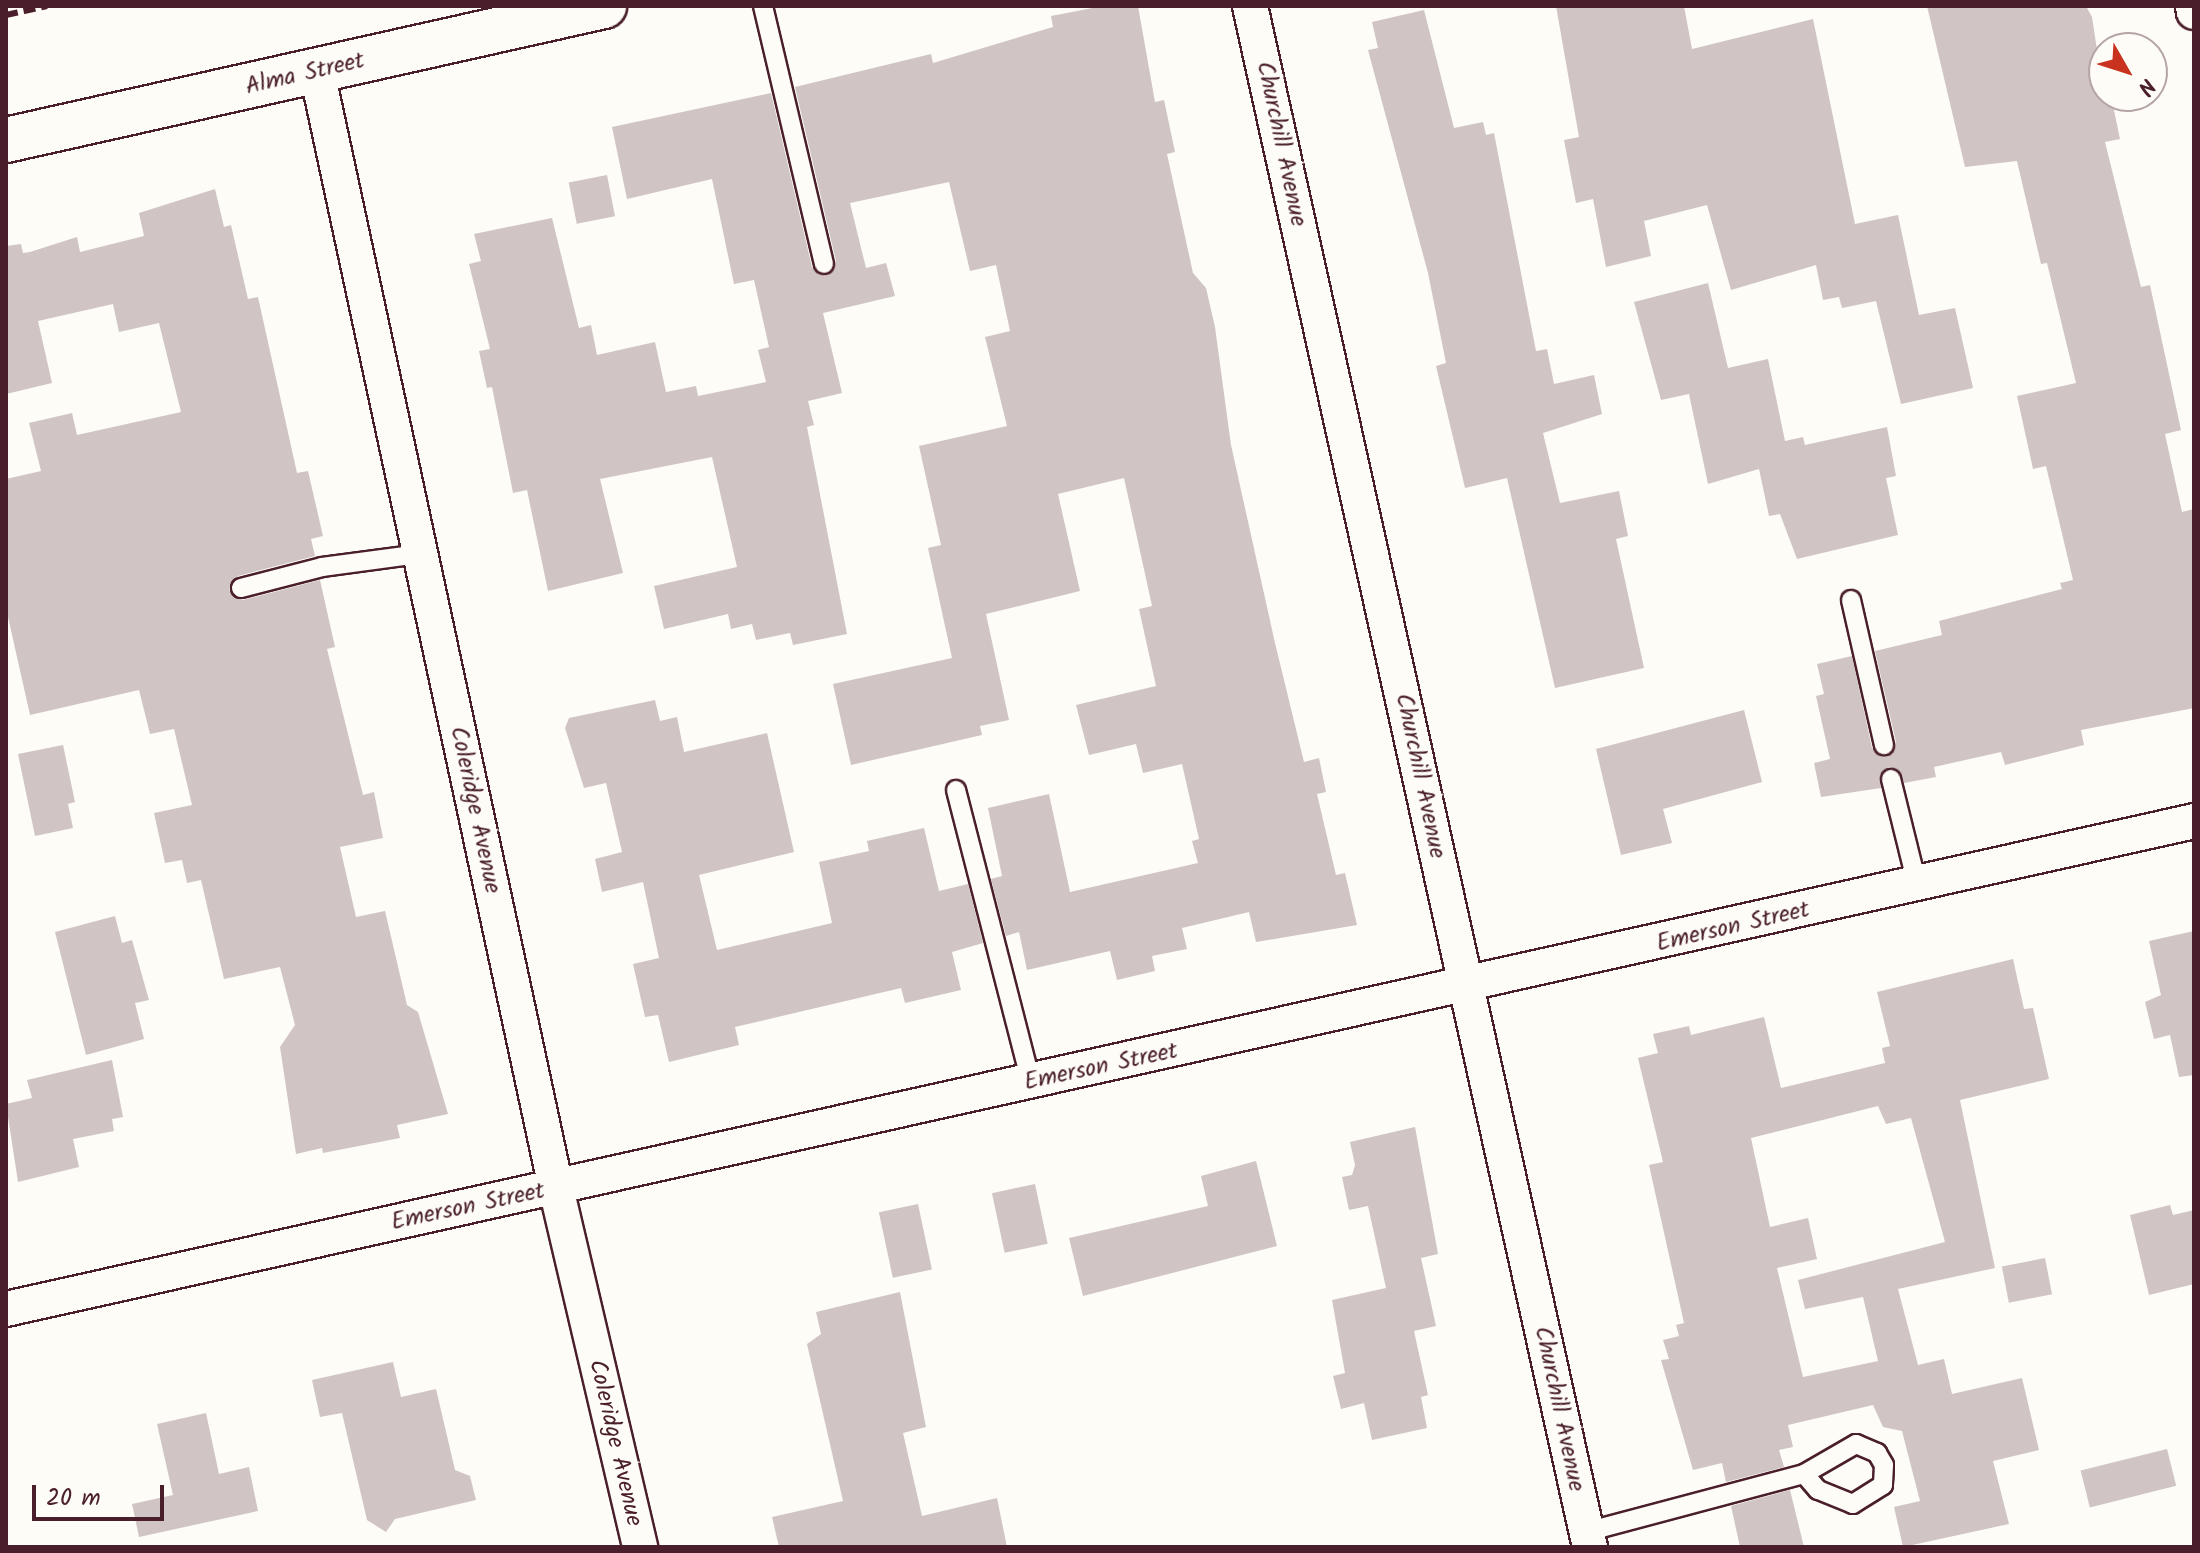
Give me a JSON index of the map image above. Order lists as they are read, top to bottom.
{
  "streets": {
    "main road": ["Alma Street"],
    "street": ["Churchill Avenue", "Coleridge Avenue", "Emerson Street"]
  },
  "crossings": [
    ["Alma Street", "Coleridge Avenue"],
    ["Churchill Avenue", "Emerson Street"],
    ["Coleridge Avenue", "Emerson Street"]
  ],
  "scale_bar": "20 m",
  "north": "bottom right"
}
